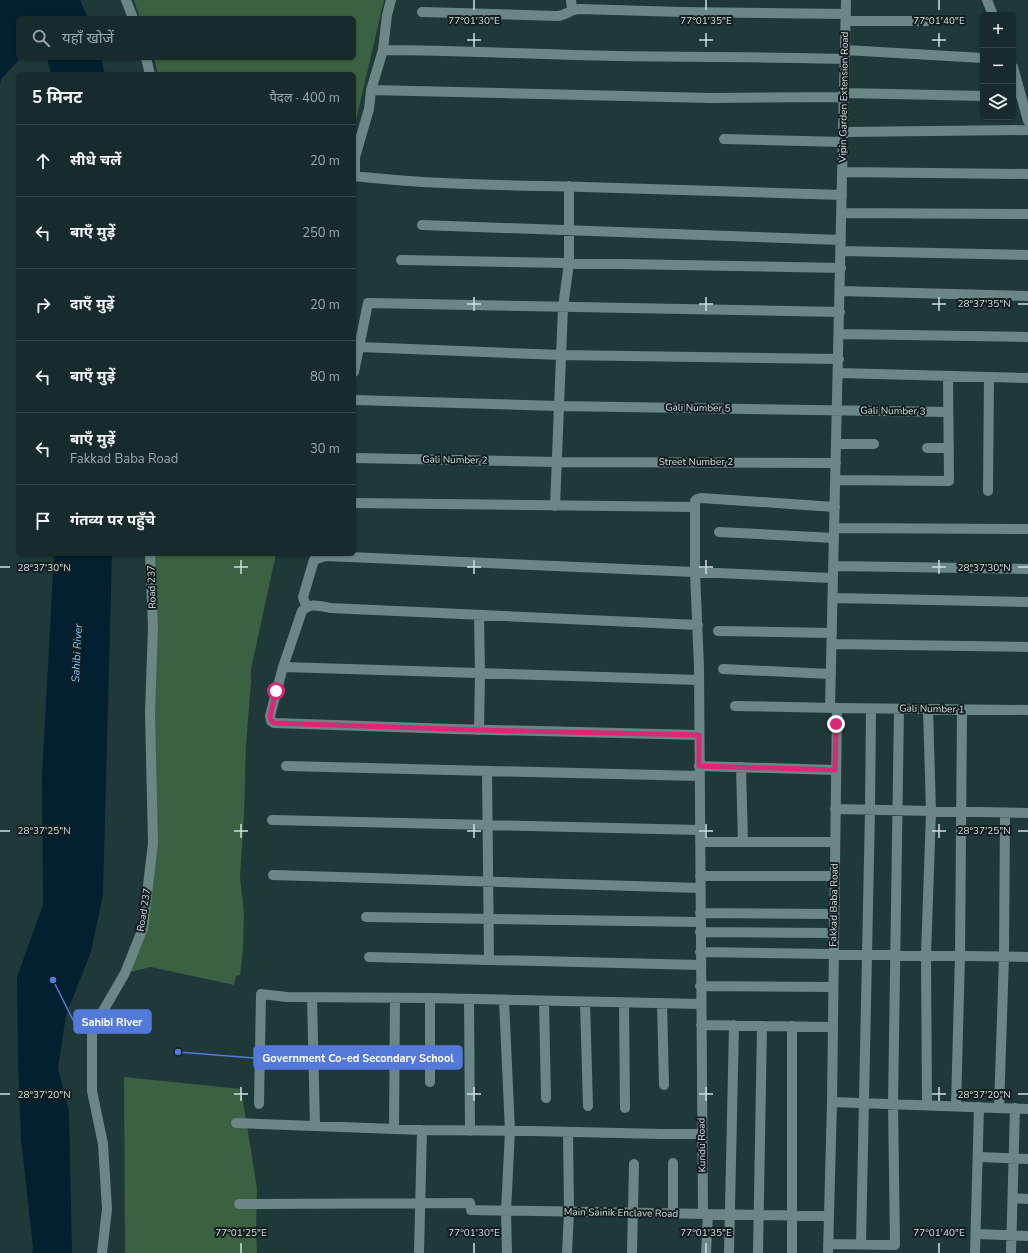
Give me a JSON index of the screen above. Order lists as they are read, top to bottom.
{
  "streets": {
    "street": [
      "Vipin Garden Extension Road",
      "Gali Number 5",
      "Gali Number 3",
      "Gali Number 2",
      "Street Number 2",
      "Road 237",
      "Gali Number 1",
      "Fakkad Baba Road",
      "Kundu Road",
      "Main Sainik Enclave Road"
    ]
  },
  "crossings": [
    ["Vipin Garden Extension Road", "Gali Number 5"],
    ["Vipin Garden Extension Road", "Gali Number 3"],
    ["Vipin Garden Extension Road", "Fakkad Baba Road"],
    ["Gali Number 5", "Gali Number 3"],
    ["Gali Number 2", "Street Number 2"],
    ["Street Number 2", "Fakkad Baba Road"],
    ["Gali Number 1", "Fakkad Baba Road"],
    ["Fakkad Baba Road", "Main Sainik Enclave Road"],
    ["Kundu Road", "Main Sainik Enclave Road"]
  ],
  "water": ["Sahibi River"],
  "places": ["Sahibi River", "Government Co-ed Secondary School"],
  "page": {
    "map_buttons": ["+", "−"],
    "search": "यहाँ खोजें",
    "heading": ["5 मिनट", "पैदल · 400 m"],
    "list": [
      ["सीधे चलें", "20 m"],
      ["बाएँ मुड़ें", "250 m"],
      ["दाएँ मुड़ें", "20 m"],
      ["बाएँ मुड़ें", "80 m"],
      ["बाएँ मुड़ें", "Fakkad Baba Road", "30 m"],
      "गंतव्य पर पहुँचे"
    ]
  },
  "coordinates": [
    "77°01'30\"E",
    "77°01'35\"E",
    "77°01'40\"E",
    "28°37'35\"N",
    "28°37'30\"N",
    "28°37'25\"N",
    "28°37'20\"N",
    "77°01'25\"E"
  ]
}
